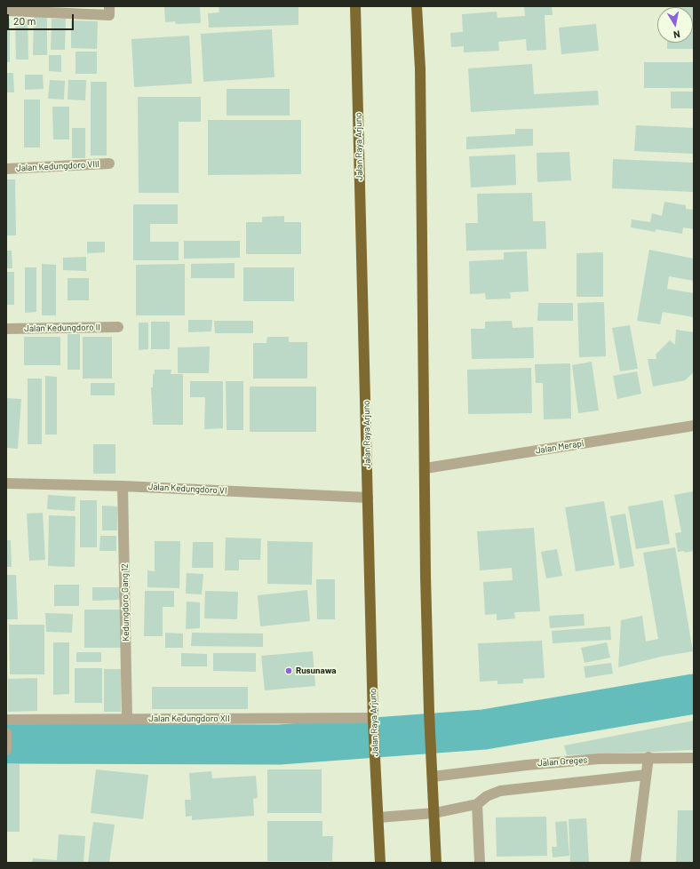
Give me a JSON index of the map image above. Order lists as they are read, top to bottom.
{
  "streets": {
    "highway": ["Jalan Raya Arjuno"],
    "street": [
      "Jalan Kedungdoro VIII",
      "Jalan Kedungdoro II",
      "Jalan Merapi",
      "Jalan Kedungdoro VI",
      "Kedungdoro Gang 12",
      "Jalan Kedungdoro XII",
      "Jalan Greges"
    ]
  },
  "crossings": [
    ["Jalan Raya Arjuno", "Jalan Kedungdoro VI"],
    ["Jalan Raya Arjuno", "Jalan Kedungdoro XII"],
    ["Jalan Kedungdoro VI", "Kedungdoro Gang 12"],
    ["Kedungdoro Gang 12", "Jalan Kedungdoro XII"]
  ],
  "places": ["Rusunawa"],
  "scale_bar": "20 m",
  "north": "bottom"
}
